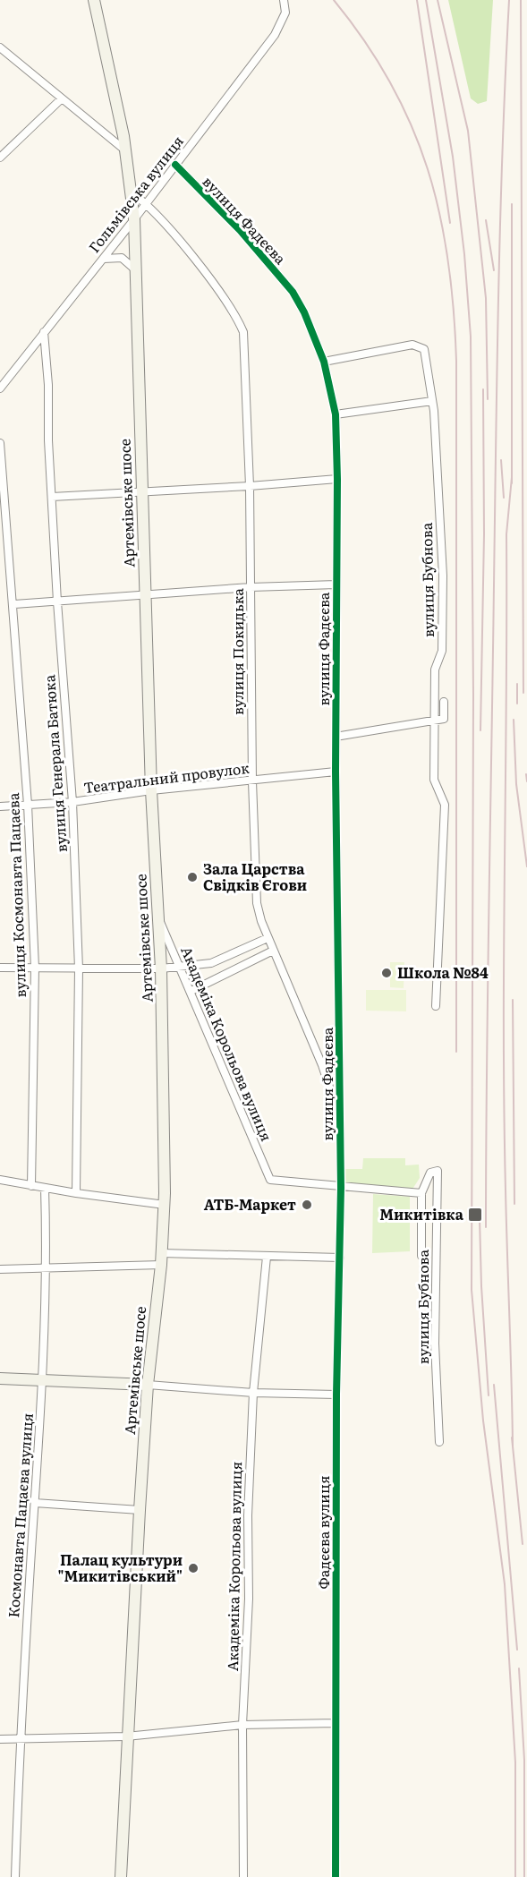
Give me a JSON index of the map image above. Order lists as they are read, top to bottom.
{
  "streets": {
    "main road": ["Артемівське шосе"],
    "street": [
      "Гольмівська вулиця",
      "вулиця Фадєєва",
      "вулиця Бубнова",
      "вулиця Покидька",
      "вулиця Генерала Батюка",
      "Театральний провулок",
      "вулиця Космонавта Пацаєва",
      "Академіка Корольова вулиця",
      "Космонавта Пацаєва вулиця",
      "Фадєєва вулиця"
    ]
  },
  "crossings": [
    ["Гольмівська вулиця", "вулиця Фадєєва"],
    ["Гольмівська вулиця", "Артемівське шосе"],
    ["Гольмівська вулиця", "вулиця Покидька"],
    ["Гольмівська вулиця", "вулиця Генерала Батюка"],
    ["вулиця Фадєєва", "вулиця Бубнова"],
    ["вулиця Фадєєва", "вулиця Покидька"],
    ["вулиця Фадєєва", "Театральний провулок"],
    ["вулиця Фадєєва", "Академіка Корольова вулиця"],
    ["вулиця Фадєєва", "Фадєєва вулиця"],
    ["Артемівське шосе", "вулиця Покидька"],
    ["Артемівське шосе", "Театральний провулок"],
    ["Артемівське шосе", "Академіка Корольова вулиця"],
    ["вулиця Покидька", "Театральний провулок"],
    ["вулиця Генерала Батюка", "Театральний провулок"],
    ["Театральний провулок", "вулиця Космонавта Пацаєва"],
    ["Академіка Корольова вулиця", "Фадєєва вулиця"]
  ],
  "places": {
    "other": [
      "Зала Царства Свідків Єгови",
      "Школа №84",
      "АТБ-Маркет",
      "Палац культури \"Микитівський\""
    ],
    "transit": ["Микитівка"]
  }
}
